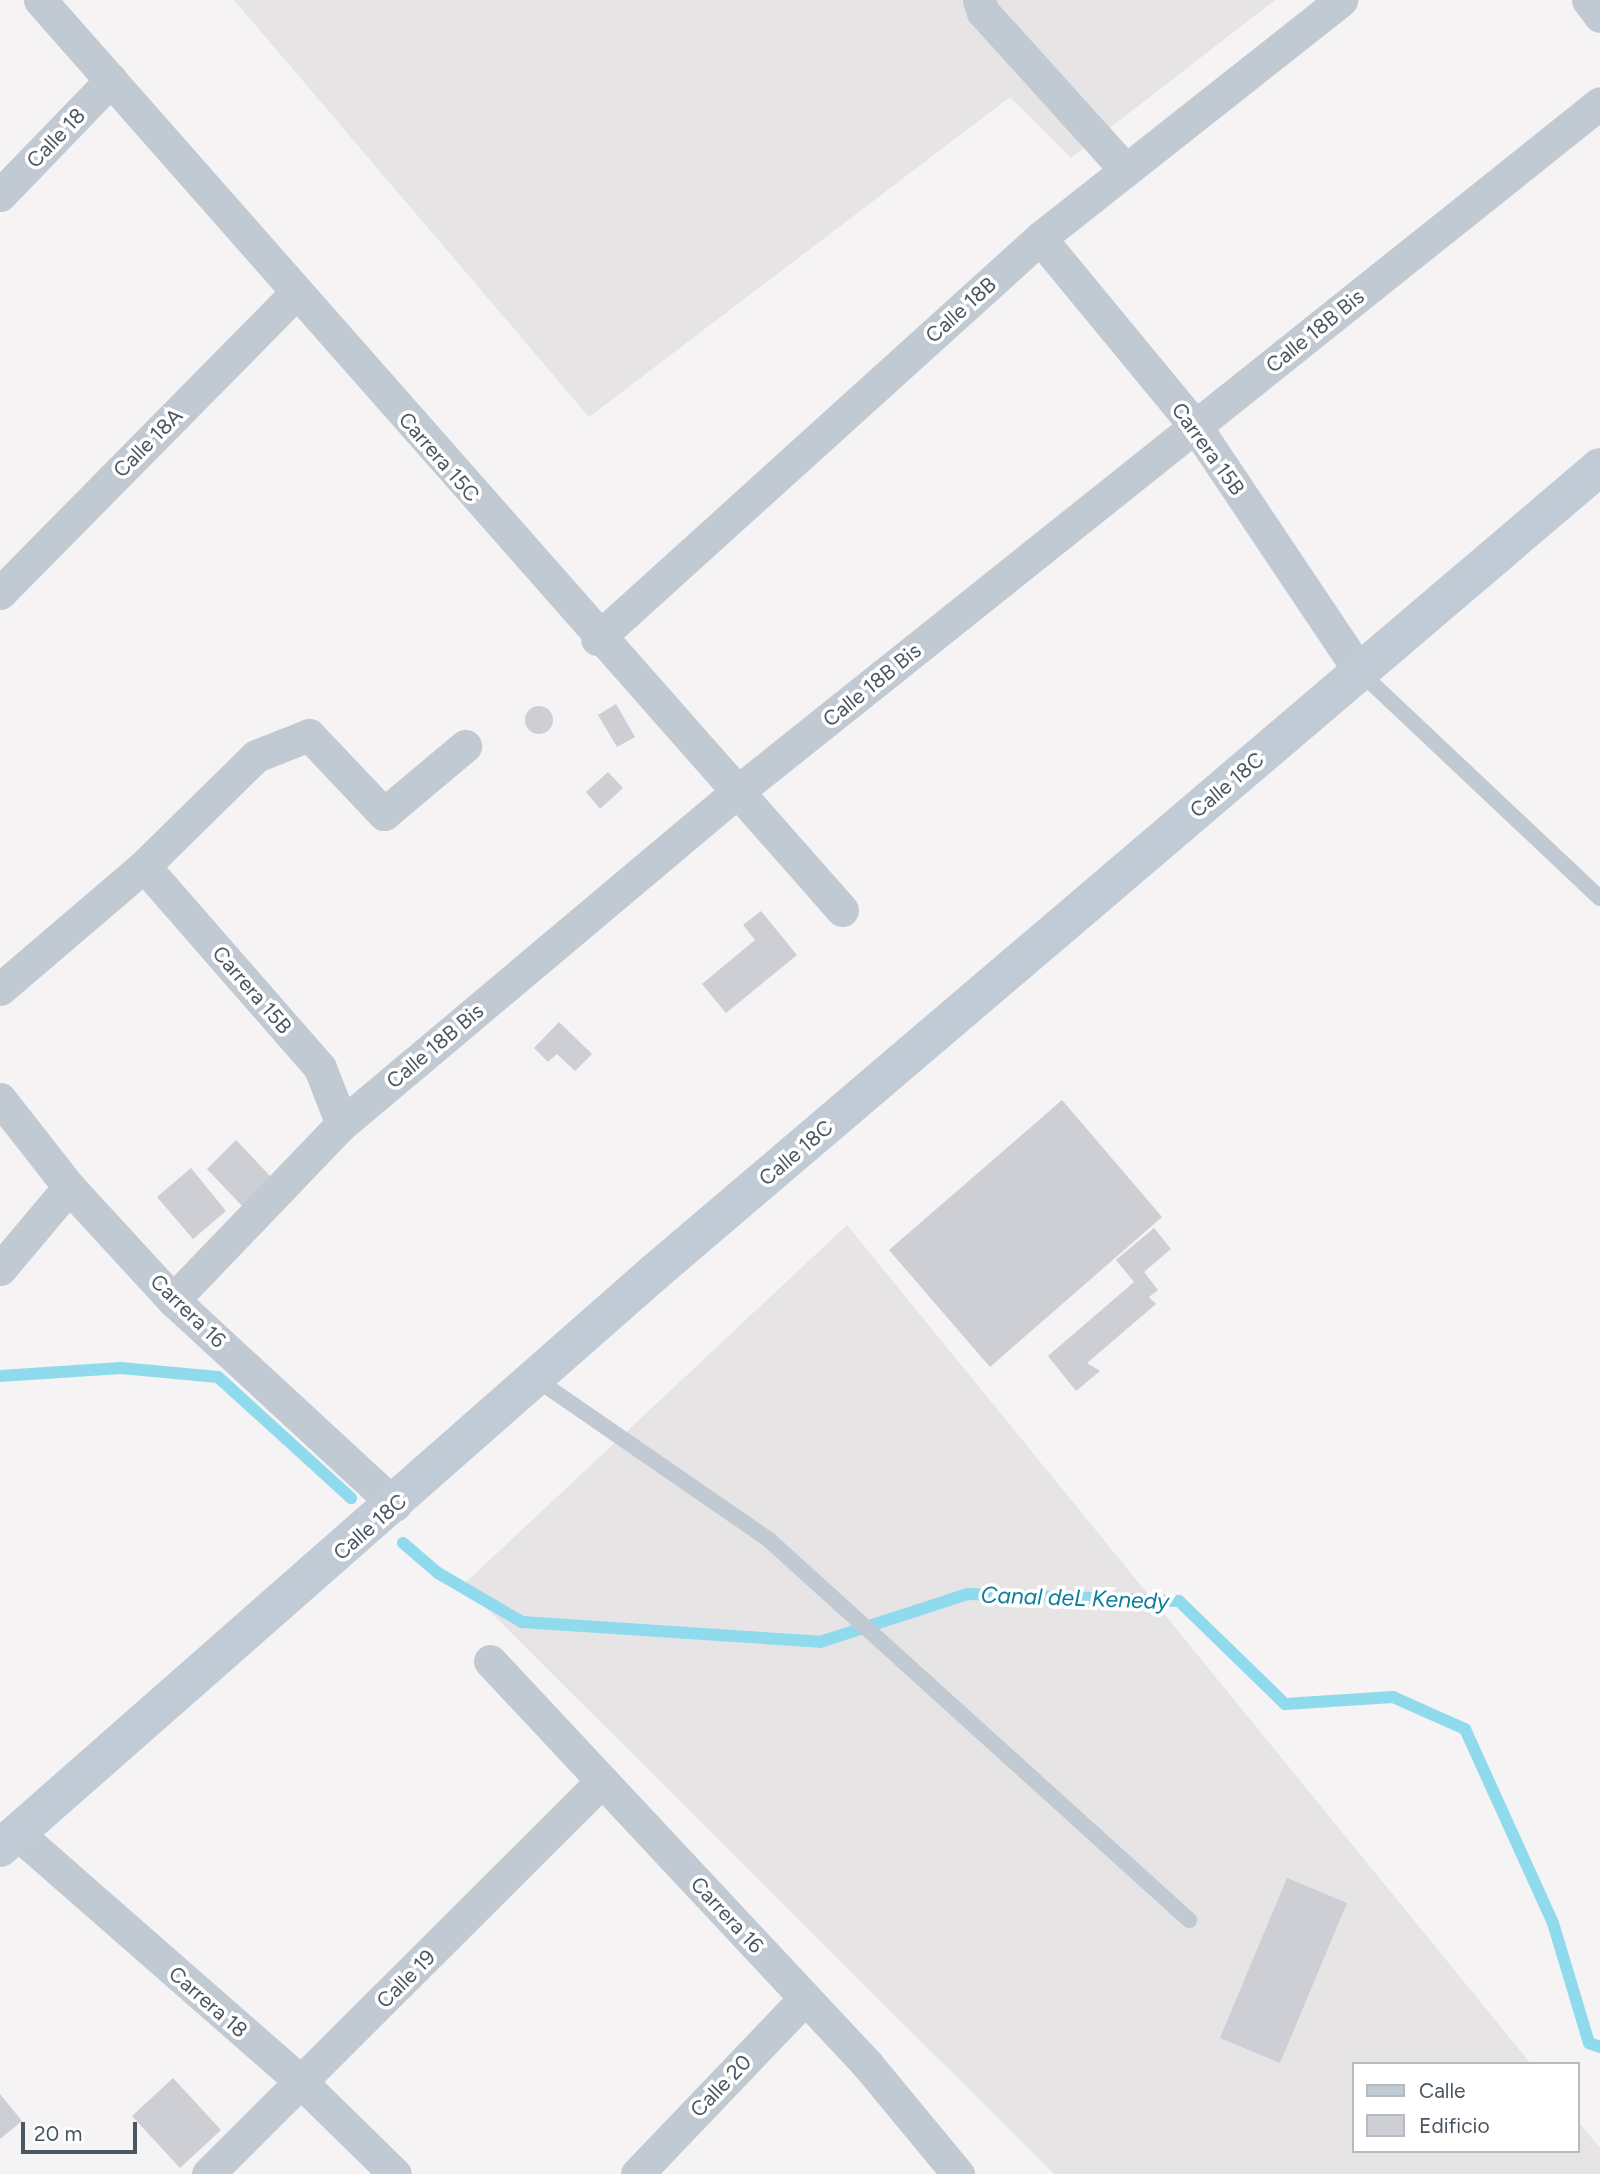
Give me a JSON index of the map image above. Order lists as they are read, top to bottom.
{
  "streets": {
    "main road": ["Calle 18C"],
    "street": [
      "Calle 18",
      "Calle 18B",
      "Calle 18B Bis",
      "Calle 18A",
      "Carrera 15B",
      "Carrera 15C",
      "Carrera 16",
      "Calle 19",
      "Carrera 18",
      "Calle 20"
    ]
  },
  "crossings": [
    ["Calle 18", "Carrera 15C"],
    ["Calle 18B", "Carrera 15B"],
    ["Calle 18B", "Carrera 15C"],
    ["Calle 18B Bis", "Carrera 15B"],
    ["Calle 18B Bis", "Carrera 15C"],
    ["Calle 18B Bis", "Carrera 16"],
    ["Calle 18A", "Carrera 15C"],
    ["Carrera 15B", "Calle 18C"],
    ["Calle 18C", "Carrera 16"],
    ["Calle 18C", "Carrera 18"],
    ["Carrera 16", "Calle 19"],
    ["Carrera 16", "Calle 20"],
    ["Calle 19", "Carrera 18"]
  ],
  "water": ["Canal deL Kenedy"],
  "legend": ["Calle", "Edificio"],
  "scale_bar": "20 m"
}
